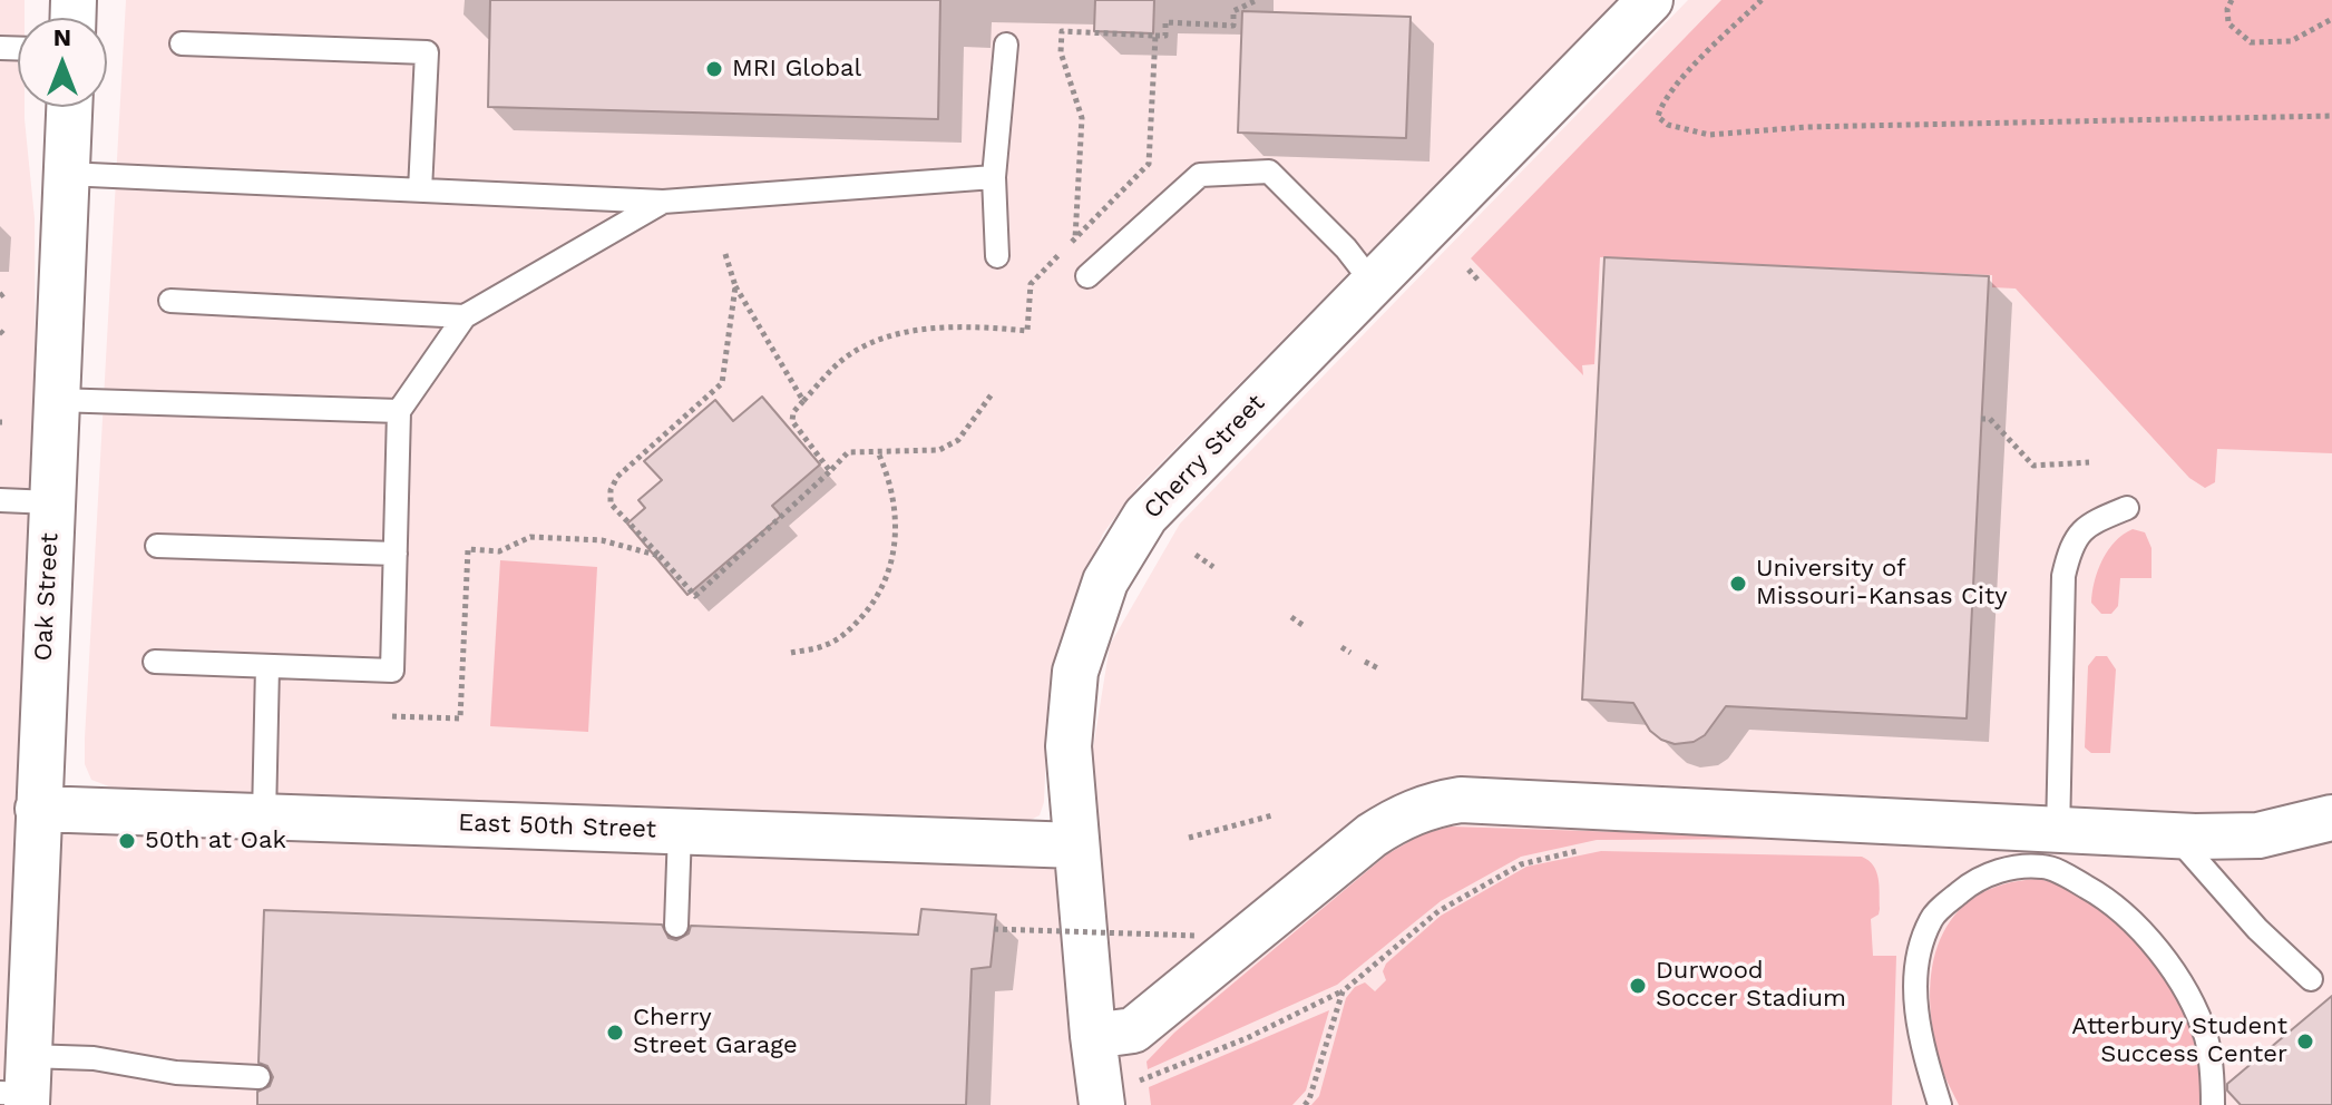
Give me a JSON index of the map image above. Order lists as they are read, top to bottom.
{
  "streets": {
    "street": ["Cherry Street", "Oak Street", "East 50th Street"]
  },
  "crossings": [
    ["Cherry Street", "East 50th Street"],
    ["Oak Street", "East 50th Street"]
  ],
  "places": [
    "MRI Global",
    "University of Missouri-Kansas City",
    "50th at Oak",
    "Durwood Soccer Stadium",
    "Cherry Street Garage",
    "Atterbury Student Success Center"
  ],
  "north": "top"
}
